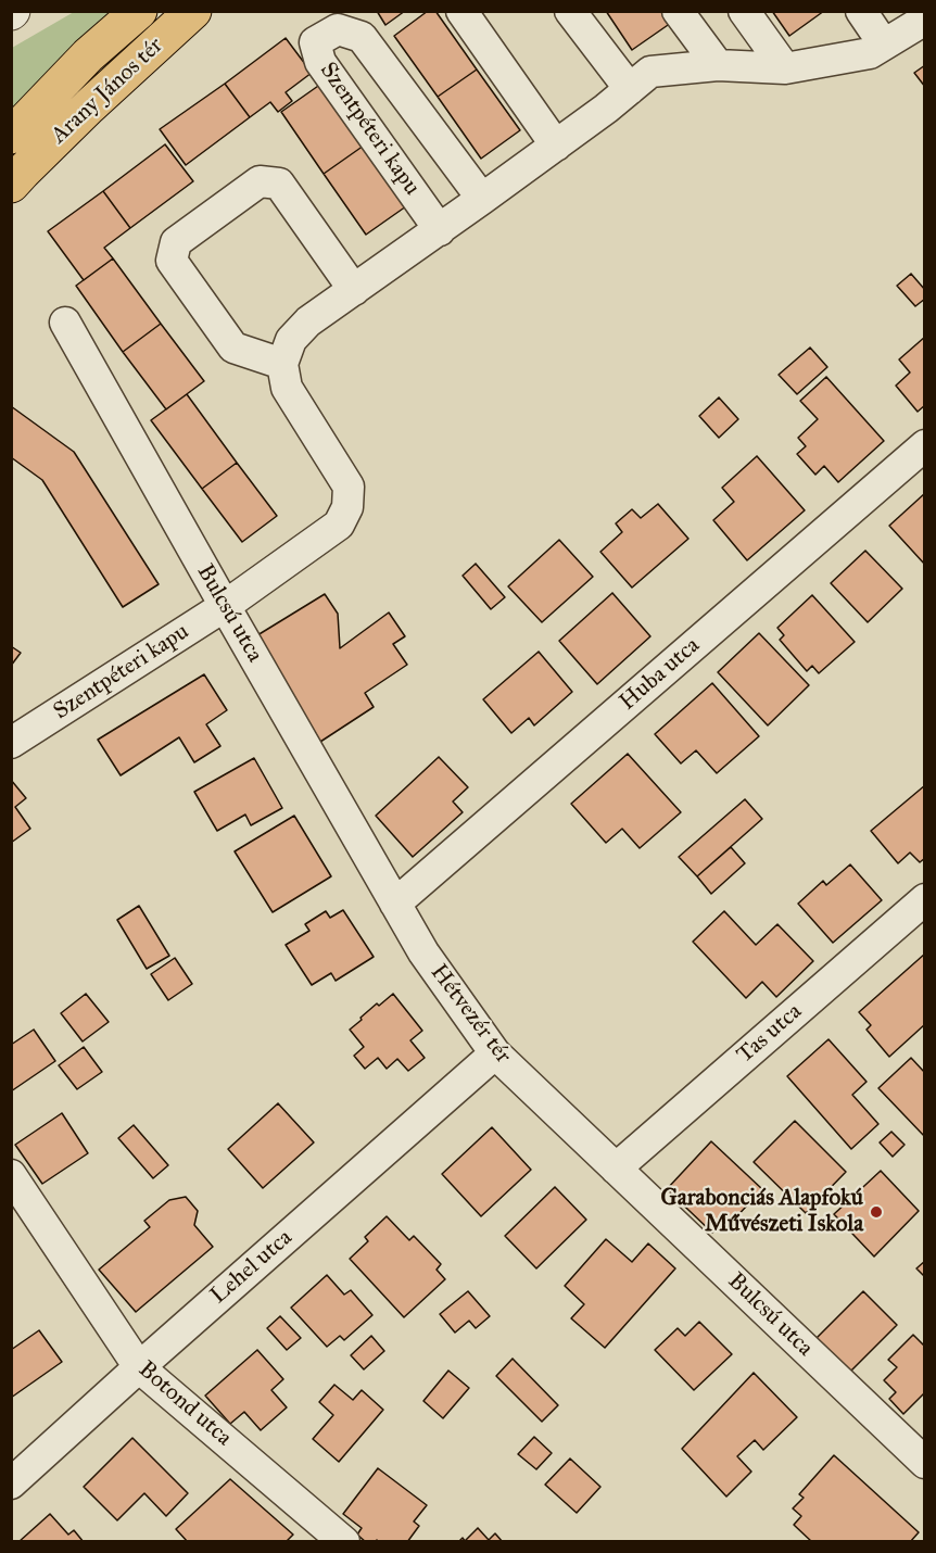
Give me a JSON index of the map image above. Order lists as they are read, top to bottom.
{
  "streets": {
    "main road": ["Arany János tér"],
    "street": [
      "Szentpéteri kapu",
      "Bulcsú utca",
      "Huba utca",
      "Hétvezér tér",
      "Tas utca",
      "Lehel utca",
      "Botond utca"
    ]
  },
  "crossings": [
    ["Szentpéteri kapu", "Bulcsú utca"],
    ["Bulcsú utca", "Huba utca"],
    ["Bulcsú utca", "Hétvezér tér"],
    ["Bulcsú utca", "Tas utca"],
    ["Huba utca", "Hétvezér tér"],
    ["Hétvezér tér", "Tas utca"],
    ["Hétvezér tér", "Lehel utca"],
    ["Lehel utca", "Botond utca"]
  ],
  "places": ["Garabonciás Alapfokú Művészeti Iskola"]
}
